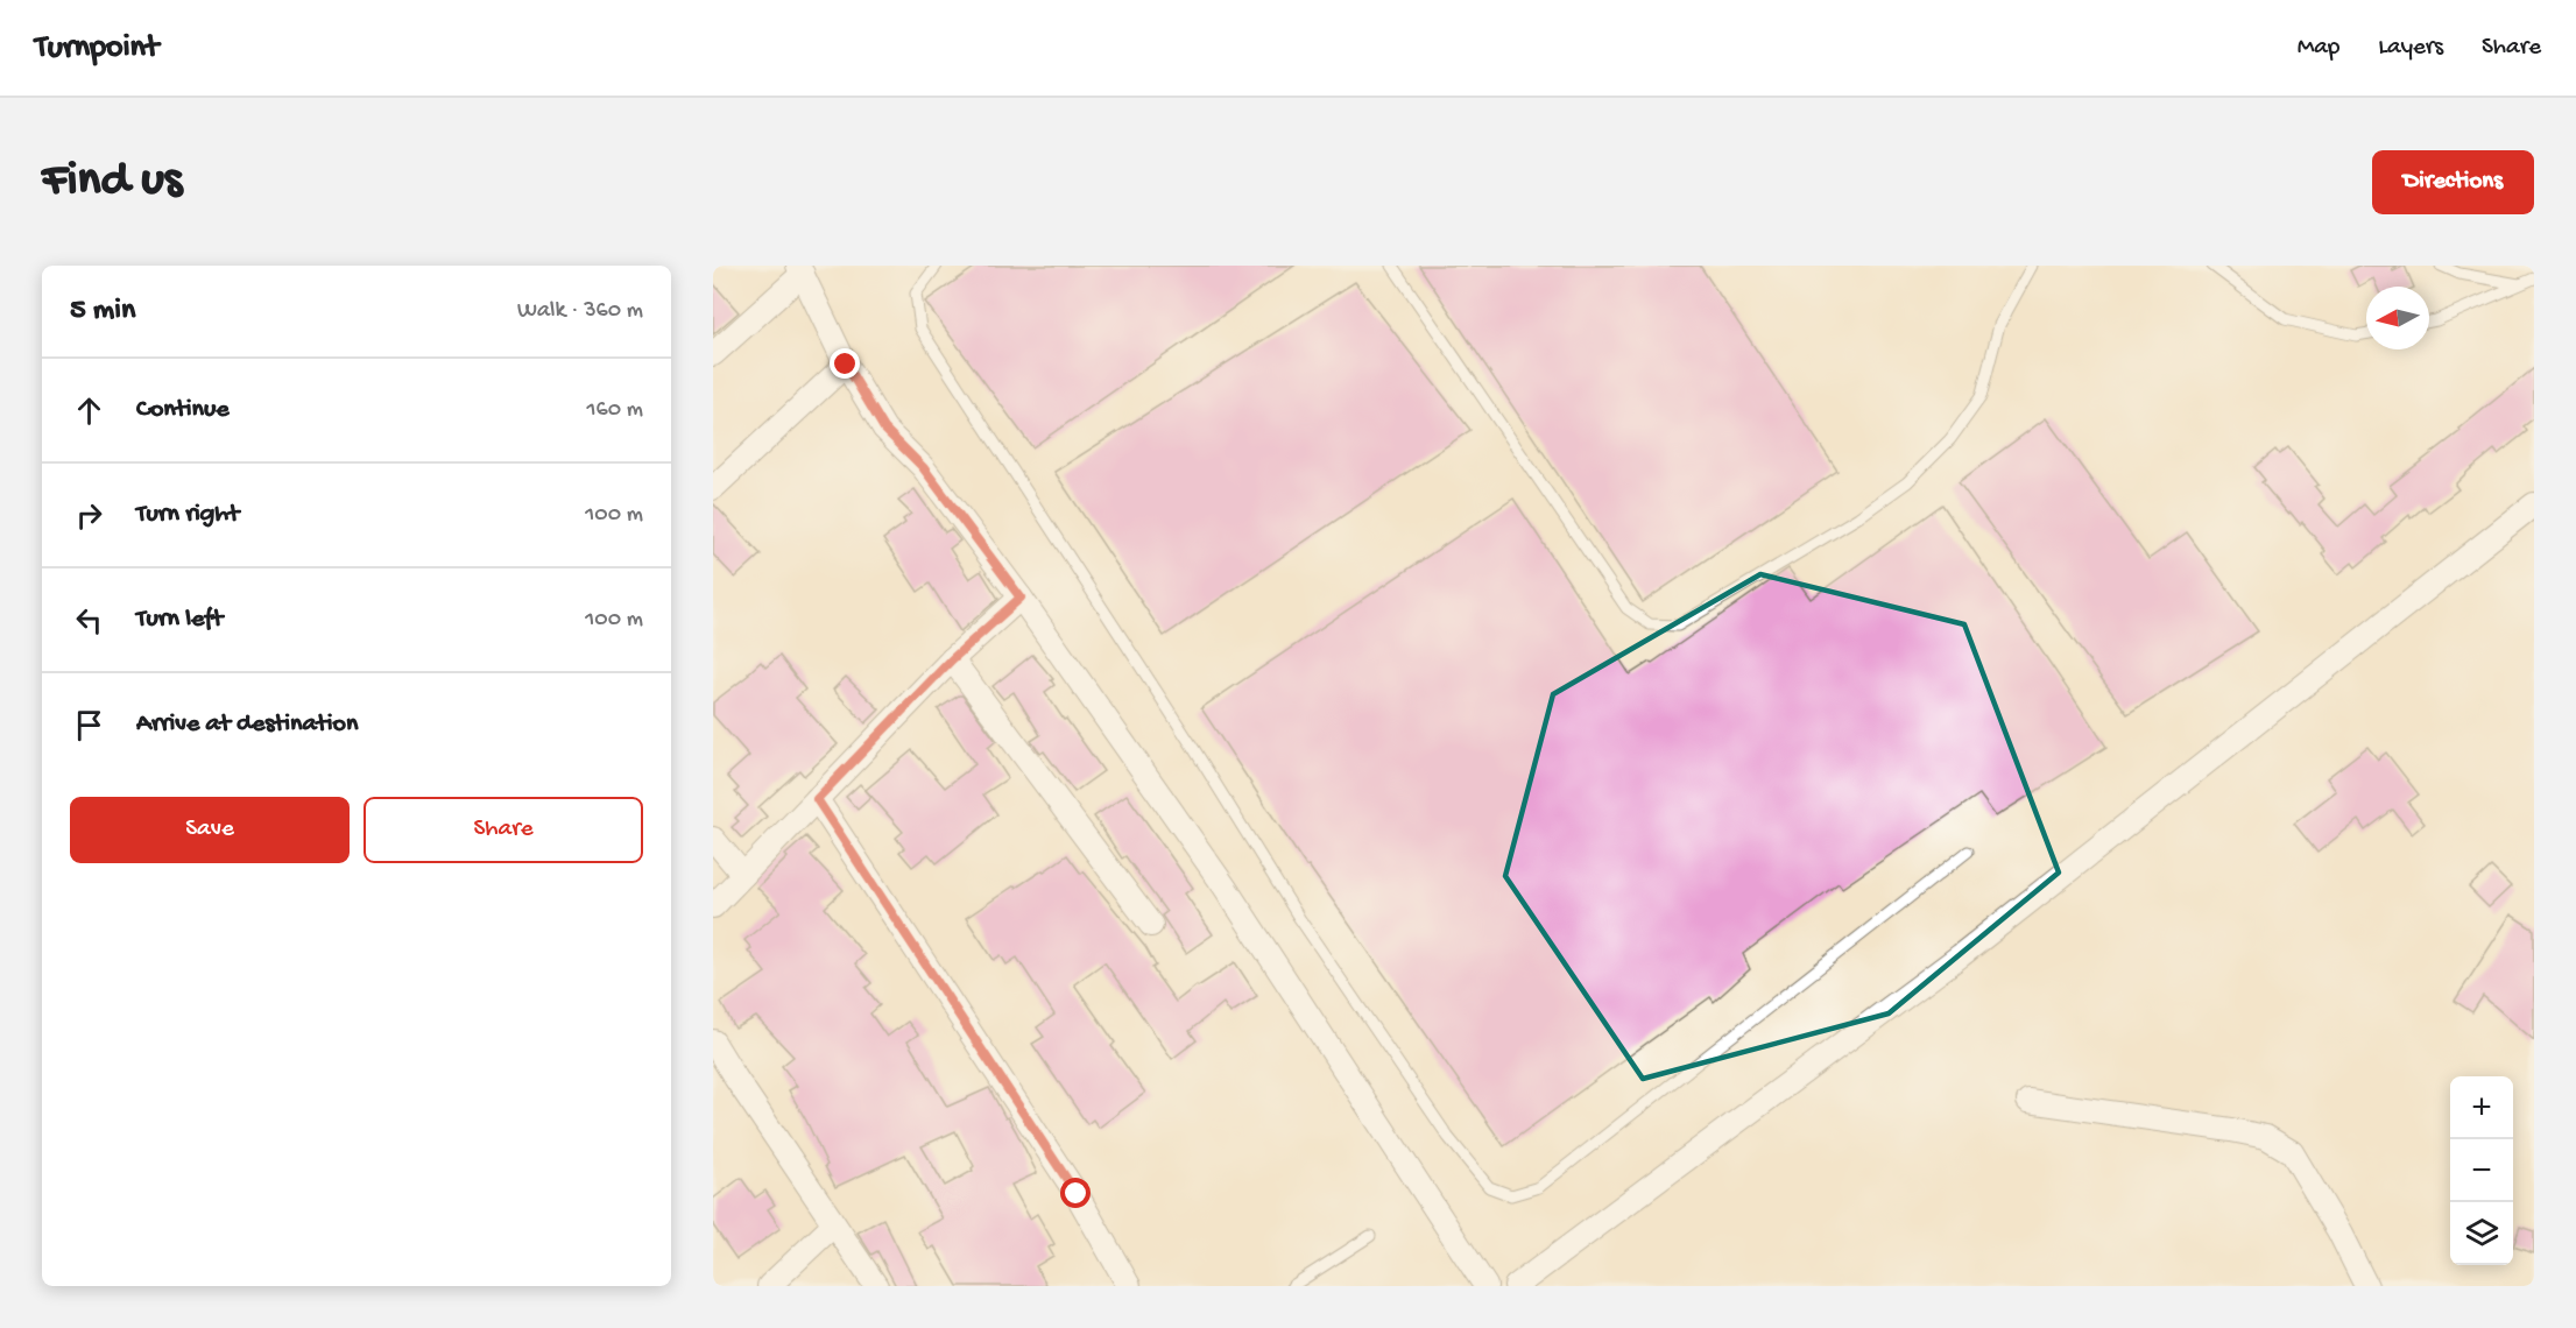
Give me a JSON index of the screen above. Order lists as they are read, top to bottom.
{
  "north": "left",
  "page": {
    "header": "Turnpoint",
    "nav": ["Map", "Layers", "Share"],
    "buttons": [
      "Directions",
      ["Save", "Share"]
    ],
    "title": "Find us",
    "heading": ["5 min", "Walk · 360 m"],
    "list": [
      ["Continue", "160 m"],
      ["Turn right", "100 m"],
      ["Turn left", "100 m"],
      "Arrive at destination"
    ],
    "map_buttons": ["+", "−"]
  }
}
